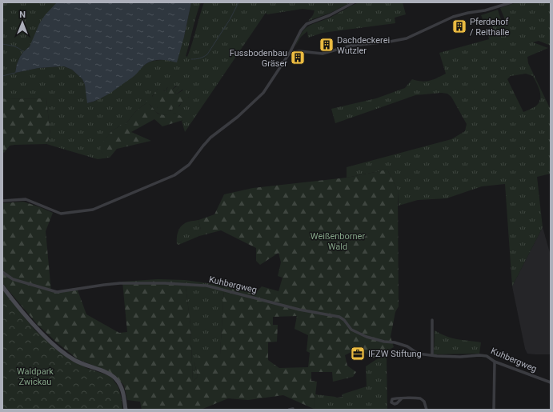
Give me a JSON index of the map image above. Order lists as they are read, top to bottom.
{
  "streets": {
    "street": ["Kuhbergweg"]
  },
  "parks": ["Weißenborner Wald", "Waldpark Zwickau"],
  "places": {
    "building": ["Pferdehof / Reithalle", "Dachdeckerei Wutzler", "Fussbodenbau Gräser"],
    "office": ["IFZW Stiftung"]
  },
  "north": "top"
}
